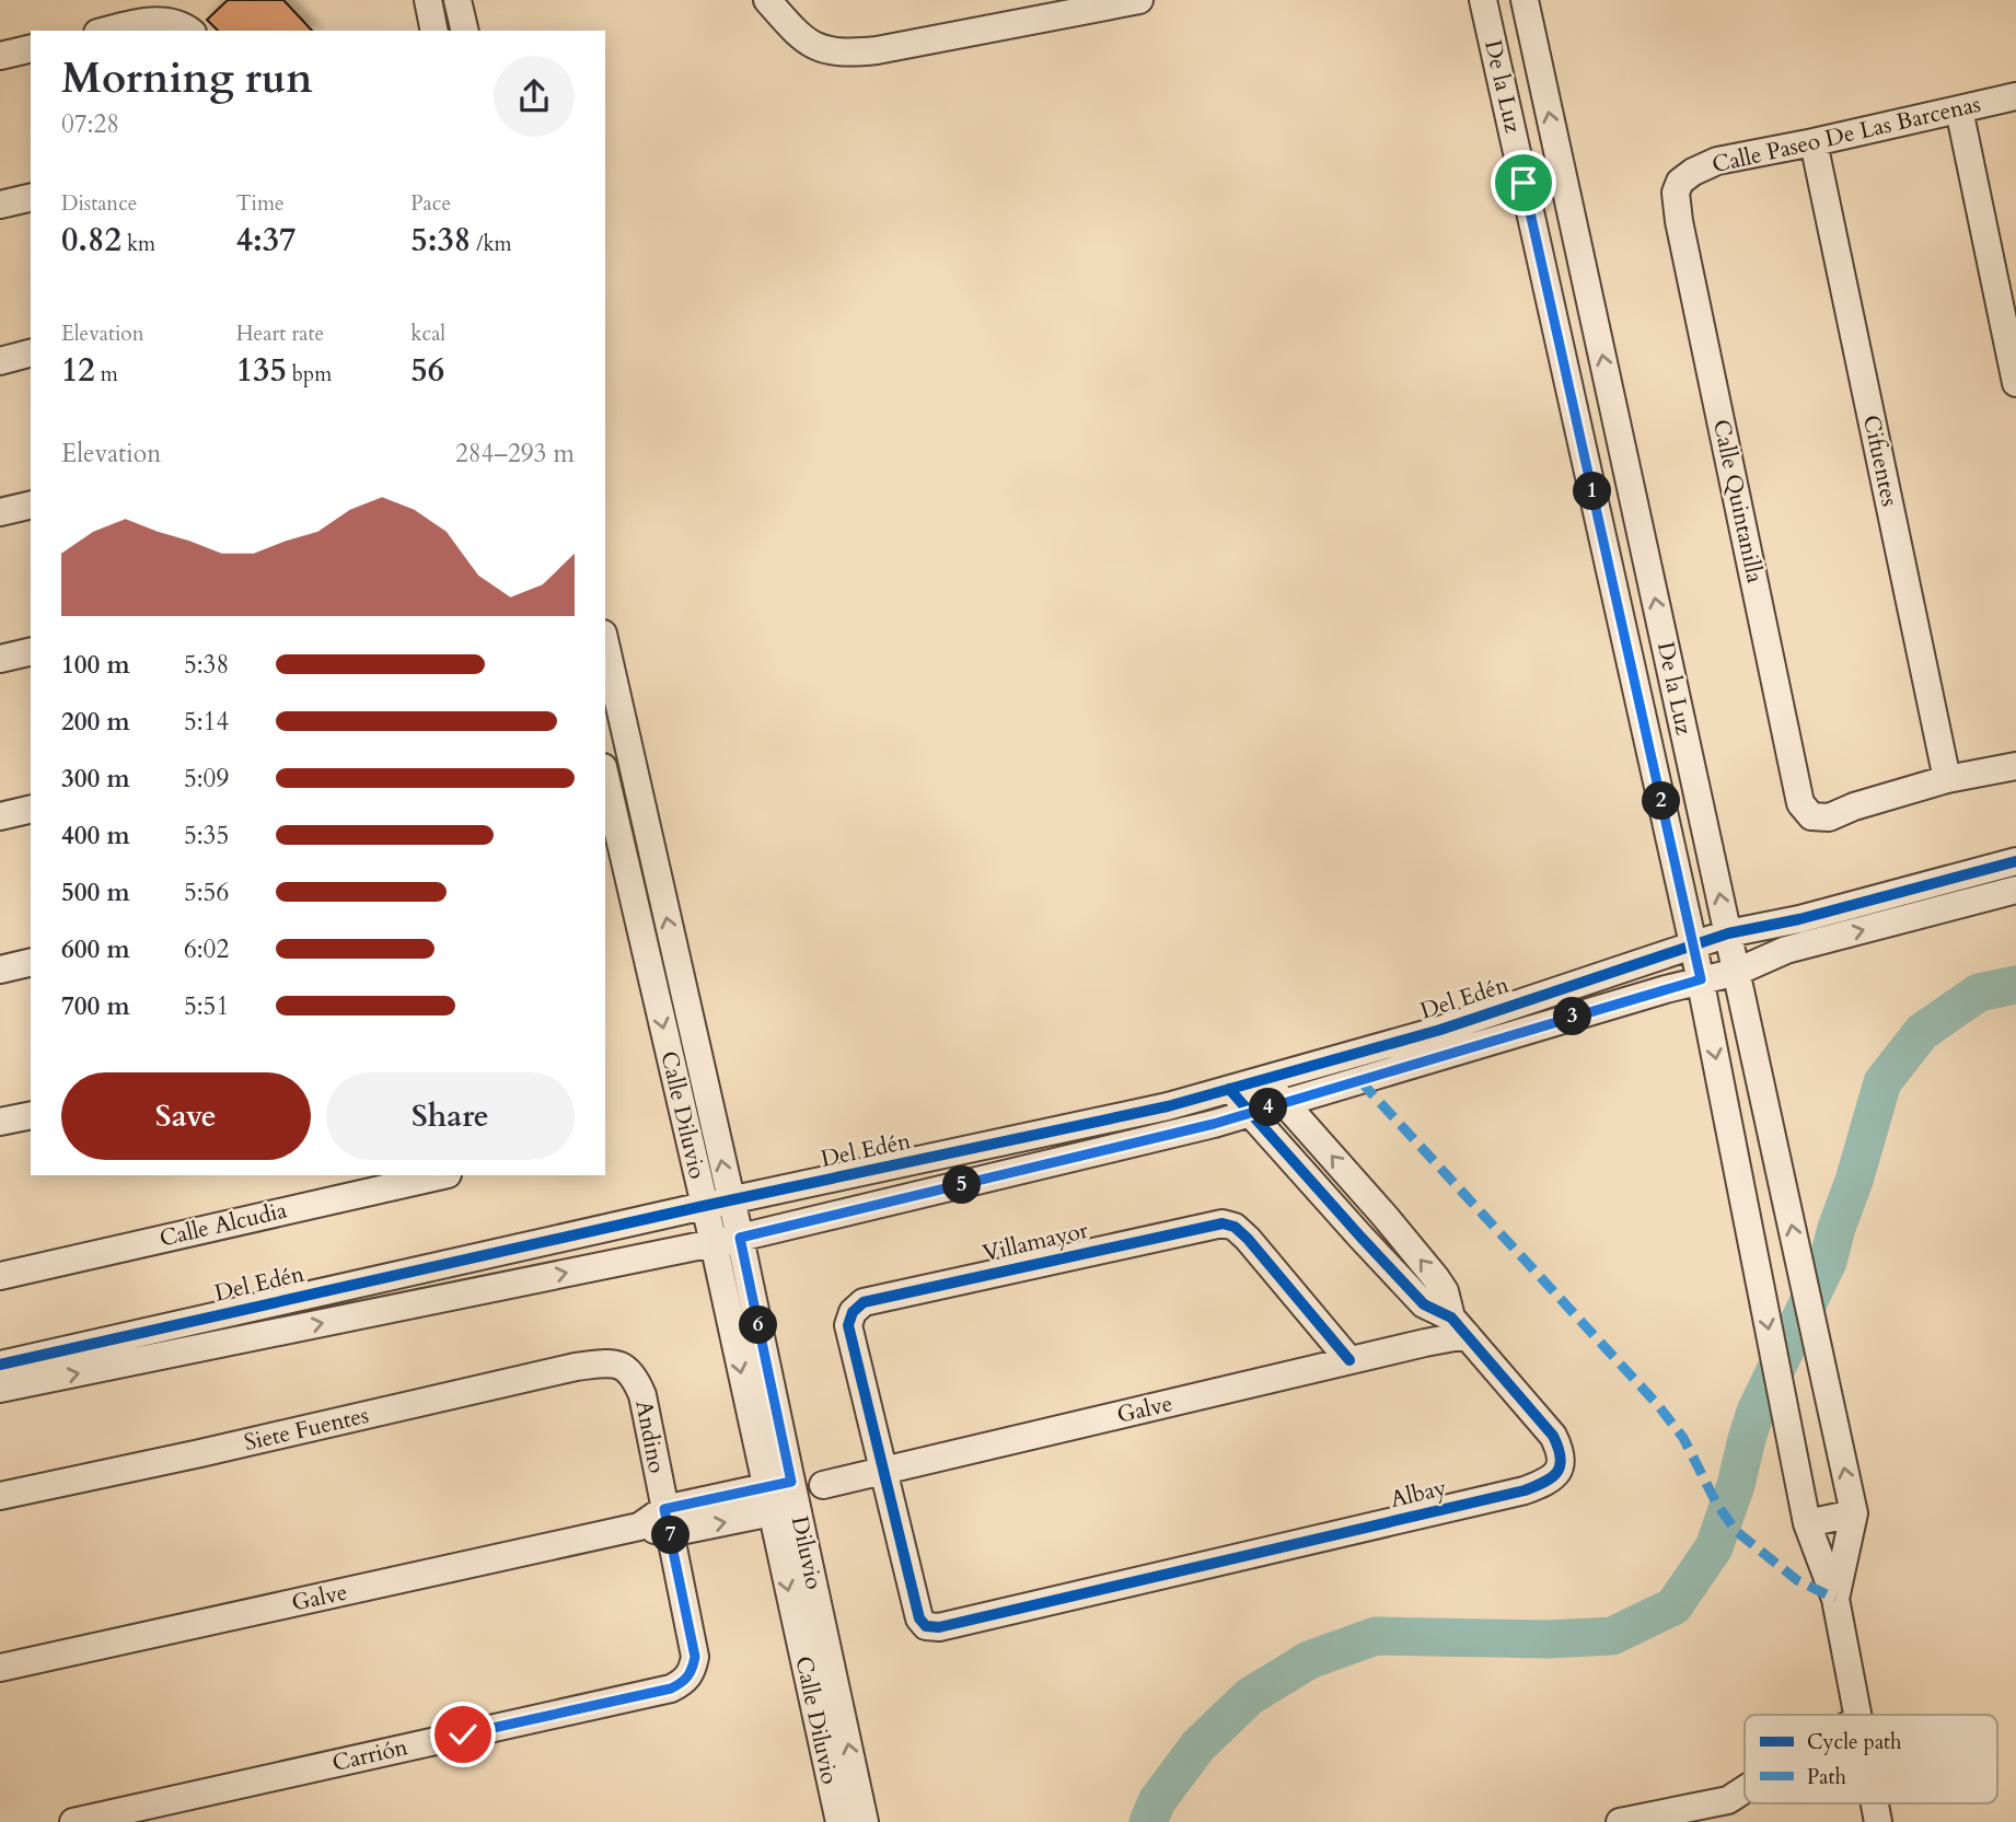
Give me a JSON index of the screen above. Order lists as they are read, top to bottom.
{
  "streets": {
    "street": [
      "De la Luz",
      "Calle Paseo De Las Barcenas",
      "Cifuentes",
      "Calle Quintanilla",
      "Del Edén",
      "Calle Diluvio",
      "Calle Alcudia",
      "Villamayor",
      "Galve",
      "Siete Fuentes",
      "Andino",
      "Albay",
      "Diluvio",
      "Carrión"
    ]
  },
  "crossings": [
    ["De la Luz", "Del Edén"],
    ["Calle Paseo De Las Barcenas", "Cifuentes"],
    ["Calle Paseo De Las Barcenas", "Calle Quintanilla"],
    ["Cifuentes", "Calle Quintanilla"],
    ["Del Edén", "Calle Diluvio"],
    ["Del Edén", "Albay"],
    ["Del Edén", "Diluvio"],
    ["Calle Diluvio", "Diluvio"],
    ["Villamayor", "Galve"],
    ["Villamayor", "Albay"],
    ["Galve", "Andino"],
    ["Galve", "Albay"],
    ["Siete Fuentes", "Andino"],
    ["Andino", "Carrión"]
  ],
  "one_way": ["Calle Diluvio", "Diluvio"],
  "legend": ["Cycle path", "Path"],
  "page": {
    "heading": ["Morning run", "07:28"],
    "stats": [
      ["Distance", "0.82 km"],
      ["Time", "4:37"],
      ["Pace", "5:38 /km"],
      ["Elevation", "12 m"],
      ["Heart rate", "135 bpm"],
      ["kcal", "56"]
    ],
    "chart": ["Elevation", "284–293 m"],
    "pins": [
      "1",
      "2",
      "3",
      "4",
      "5",
      "6",
      "7"
    ],
    "list": [
      {
        "name": "100 m",
        "note": "5:38"
      },
      {
        "name": "200 m",
        "note": "5:14"
      },
      {
        "name": "300 m",
        "note": "5:09"
      },
      {
        "name": "400 m",
        "note": "5:35"
      },
      {
        "name": "500 m",
        "note": "5:56"
      },
      {
        "name": "600 m",
        "note": "6:02"
      },
      {
        "name": "700 m",
        "note": "5:51"
      }
    ],
    "buttons": ["Save", "Share"]
  }
}
